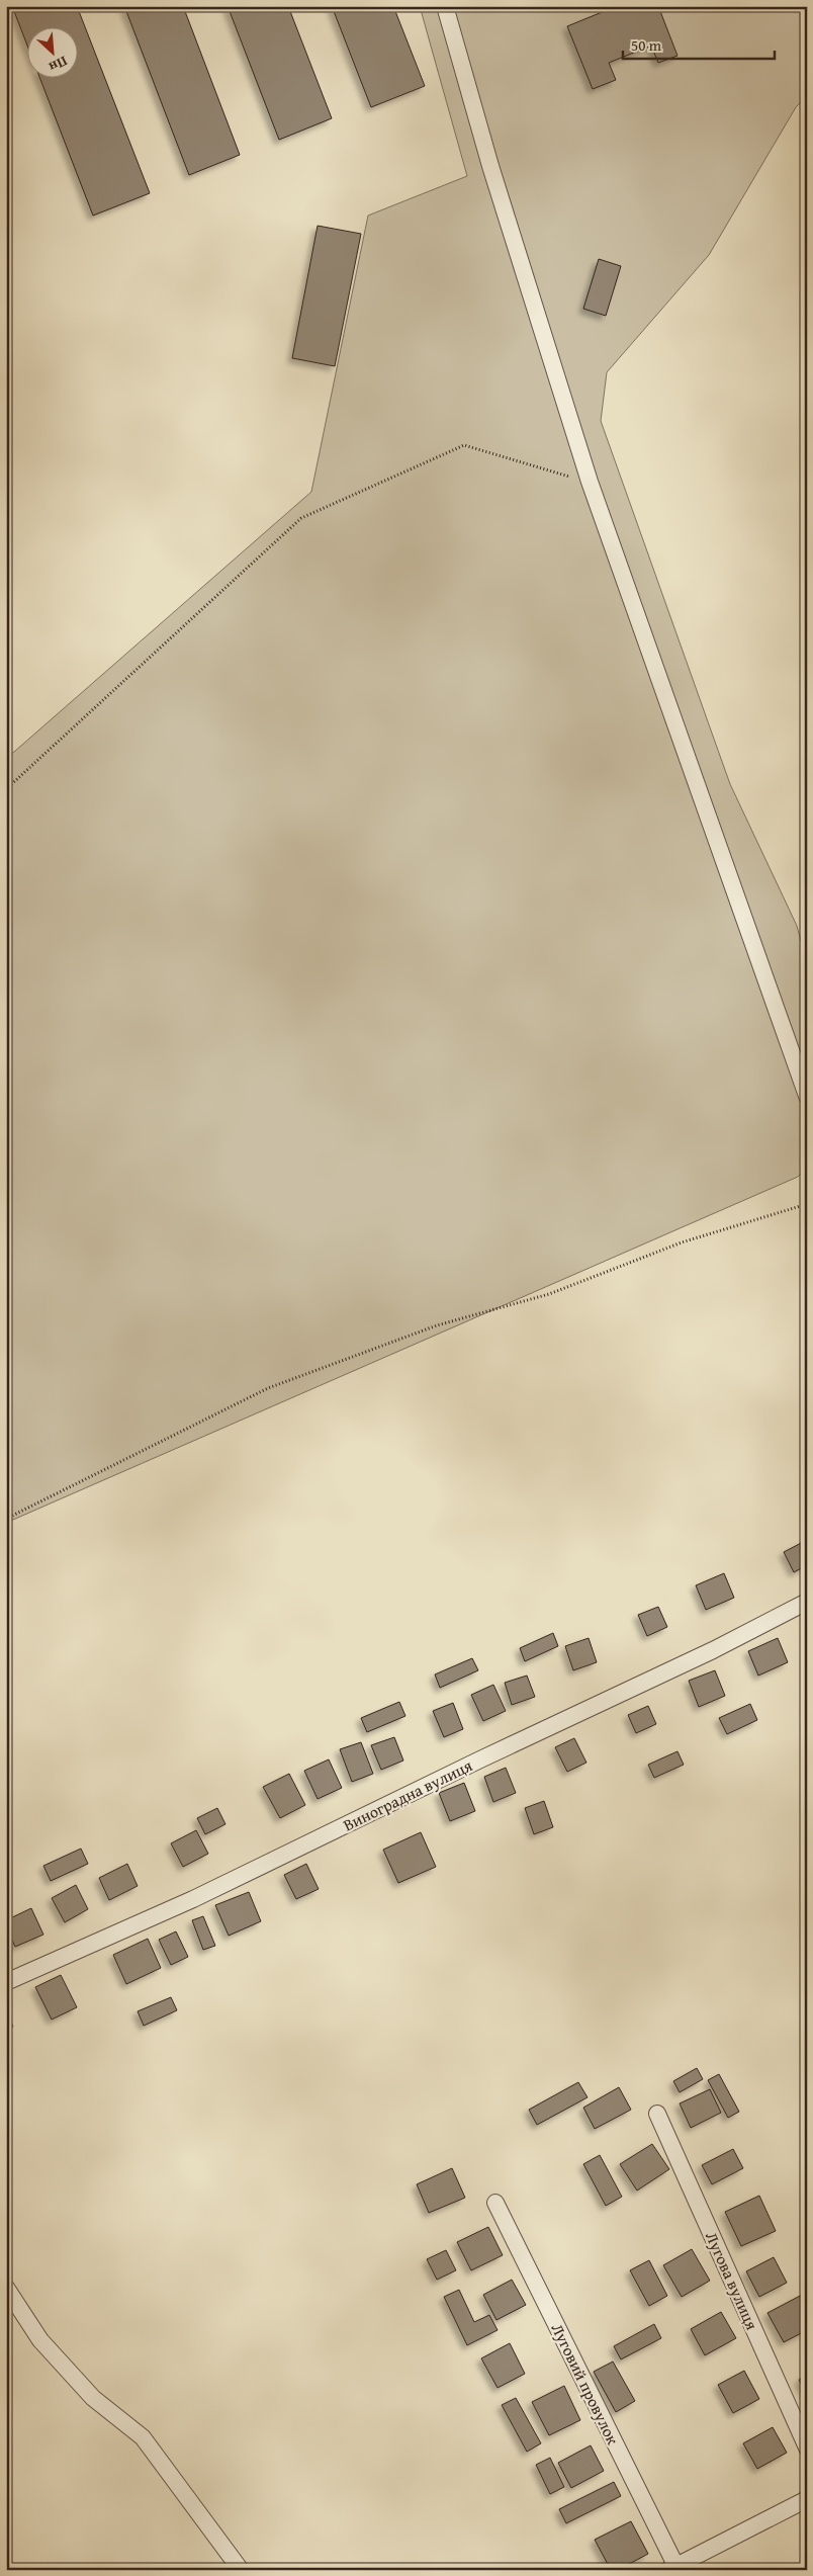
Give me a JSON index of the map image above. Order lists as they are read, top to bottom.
{
  "streets": {
    "street": ["Виноградна вулиця", "Лугова вулиця", "Луговий провулок"]
  },
  "scale_bar": "50 m",
  "north": "bottom right"
}
